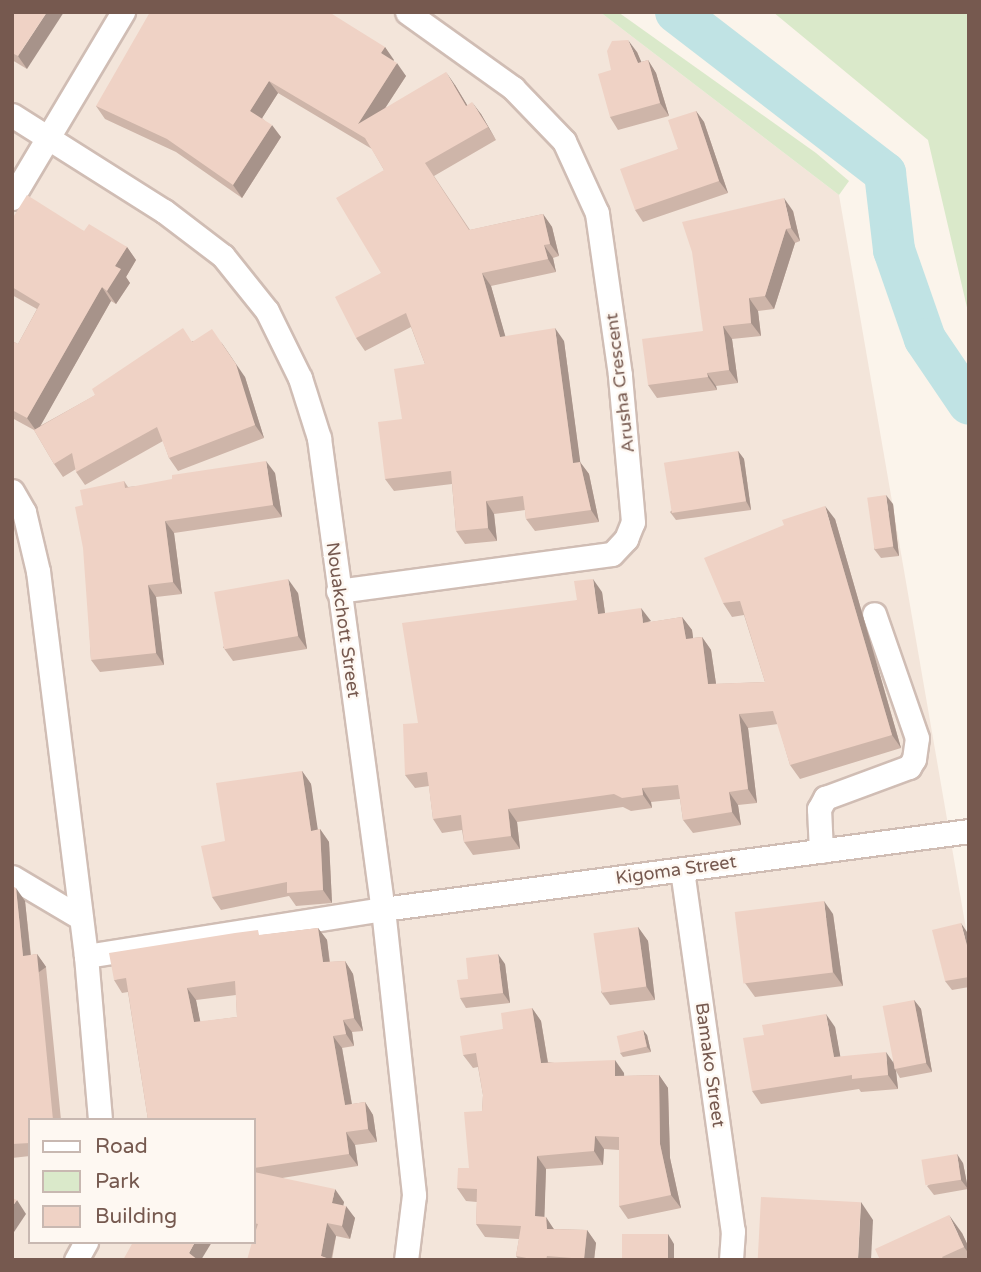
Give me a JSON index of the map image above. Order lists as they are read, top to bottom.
{
  "streets": {
    "street": [
      "Arusha Crescent",
      "Nouakchott Street",
      "Kigoma Street",
      "Bamako Street"
    ]
  },
  "crossings": [
    ["Arusha Crescent", "Nouakchott Street"],
    ["Nouakchott Street", "Kigoma Street"],
    ["Kigoma Street", "Bamako Street"]
  ],
  "legend": ["Road", "Park", "Building"]
}
